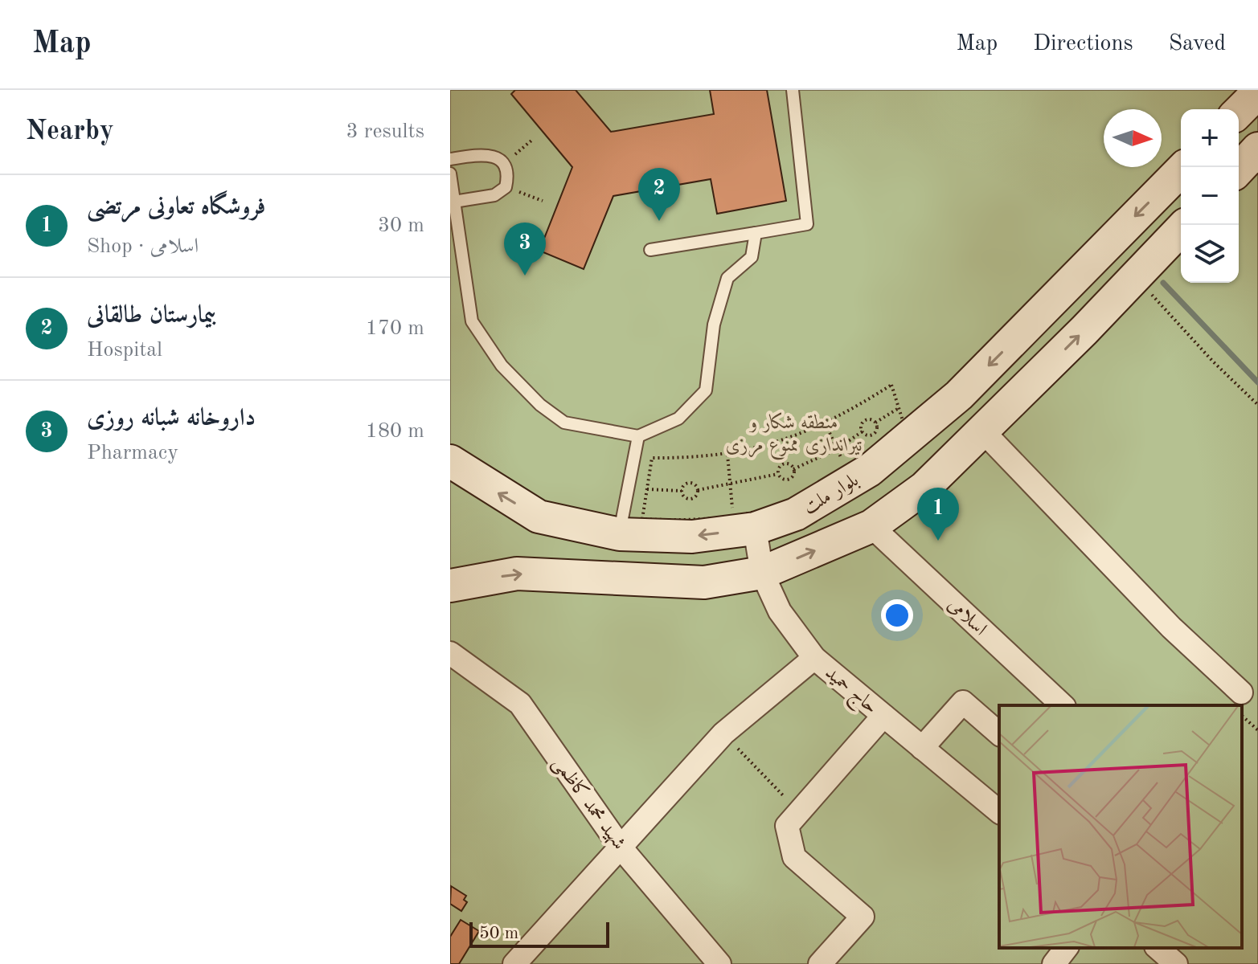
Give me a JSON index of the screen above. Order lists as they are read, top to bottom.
{
  "streets": {
    "street": [
      "بلوار ملت",
      "اسلامی",
      "حاج حمید",
      "شهید محمد کاظمی"
    ]
  },
  "crossings": [
    ["بلوار ملت", "حاج حمید"]
  ],
  "parks": ["منطقه شکار و تیراندازی ممنوع مرزی"],
  "scale_bar": "50 m",
  "north": "right",
  "page": {
    "header": "Map",
    "nav": ["Map", "Directions", "Saved"],
    "heading": ["Nearby", "3 results"],
    "map_buttons": ["+", "−"],
    "pins": ["2", "3", "1"],
    "list": [
      {
        "mark": "1",
        "name": "فروشگاه تعاونی مرتضی",
        "note": "Shop · اسلامی",
        "value": "30 m"
      },
      {
        "mark": "2",
        "name": "بیمارستان طالقانی",
        "note": "Hospital",
        "value": "170 m"
      },
      {
        "mark": "3",
        "name": "داروخانه شبانه روزی",
        "note": "Pharmacy",
        "value": "180 m"
      }
    ],
    "scale": "50 m"
  }
}
